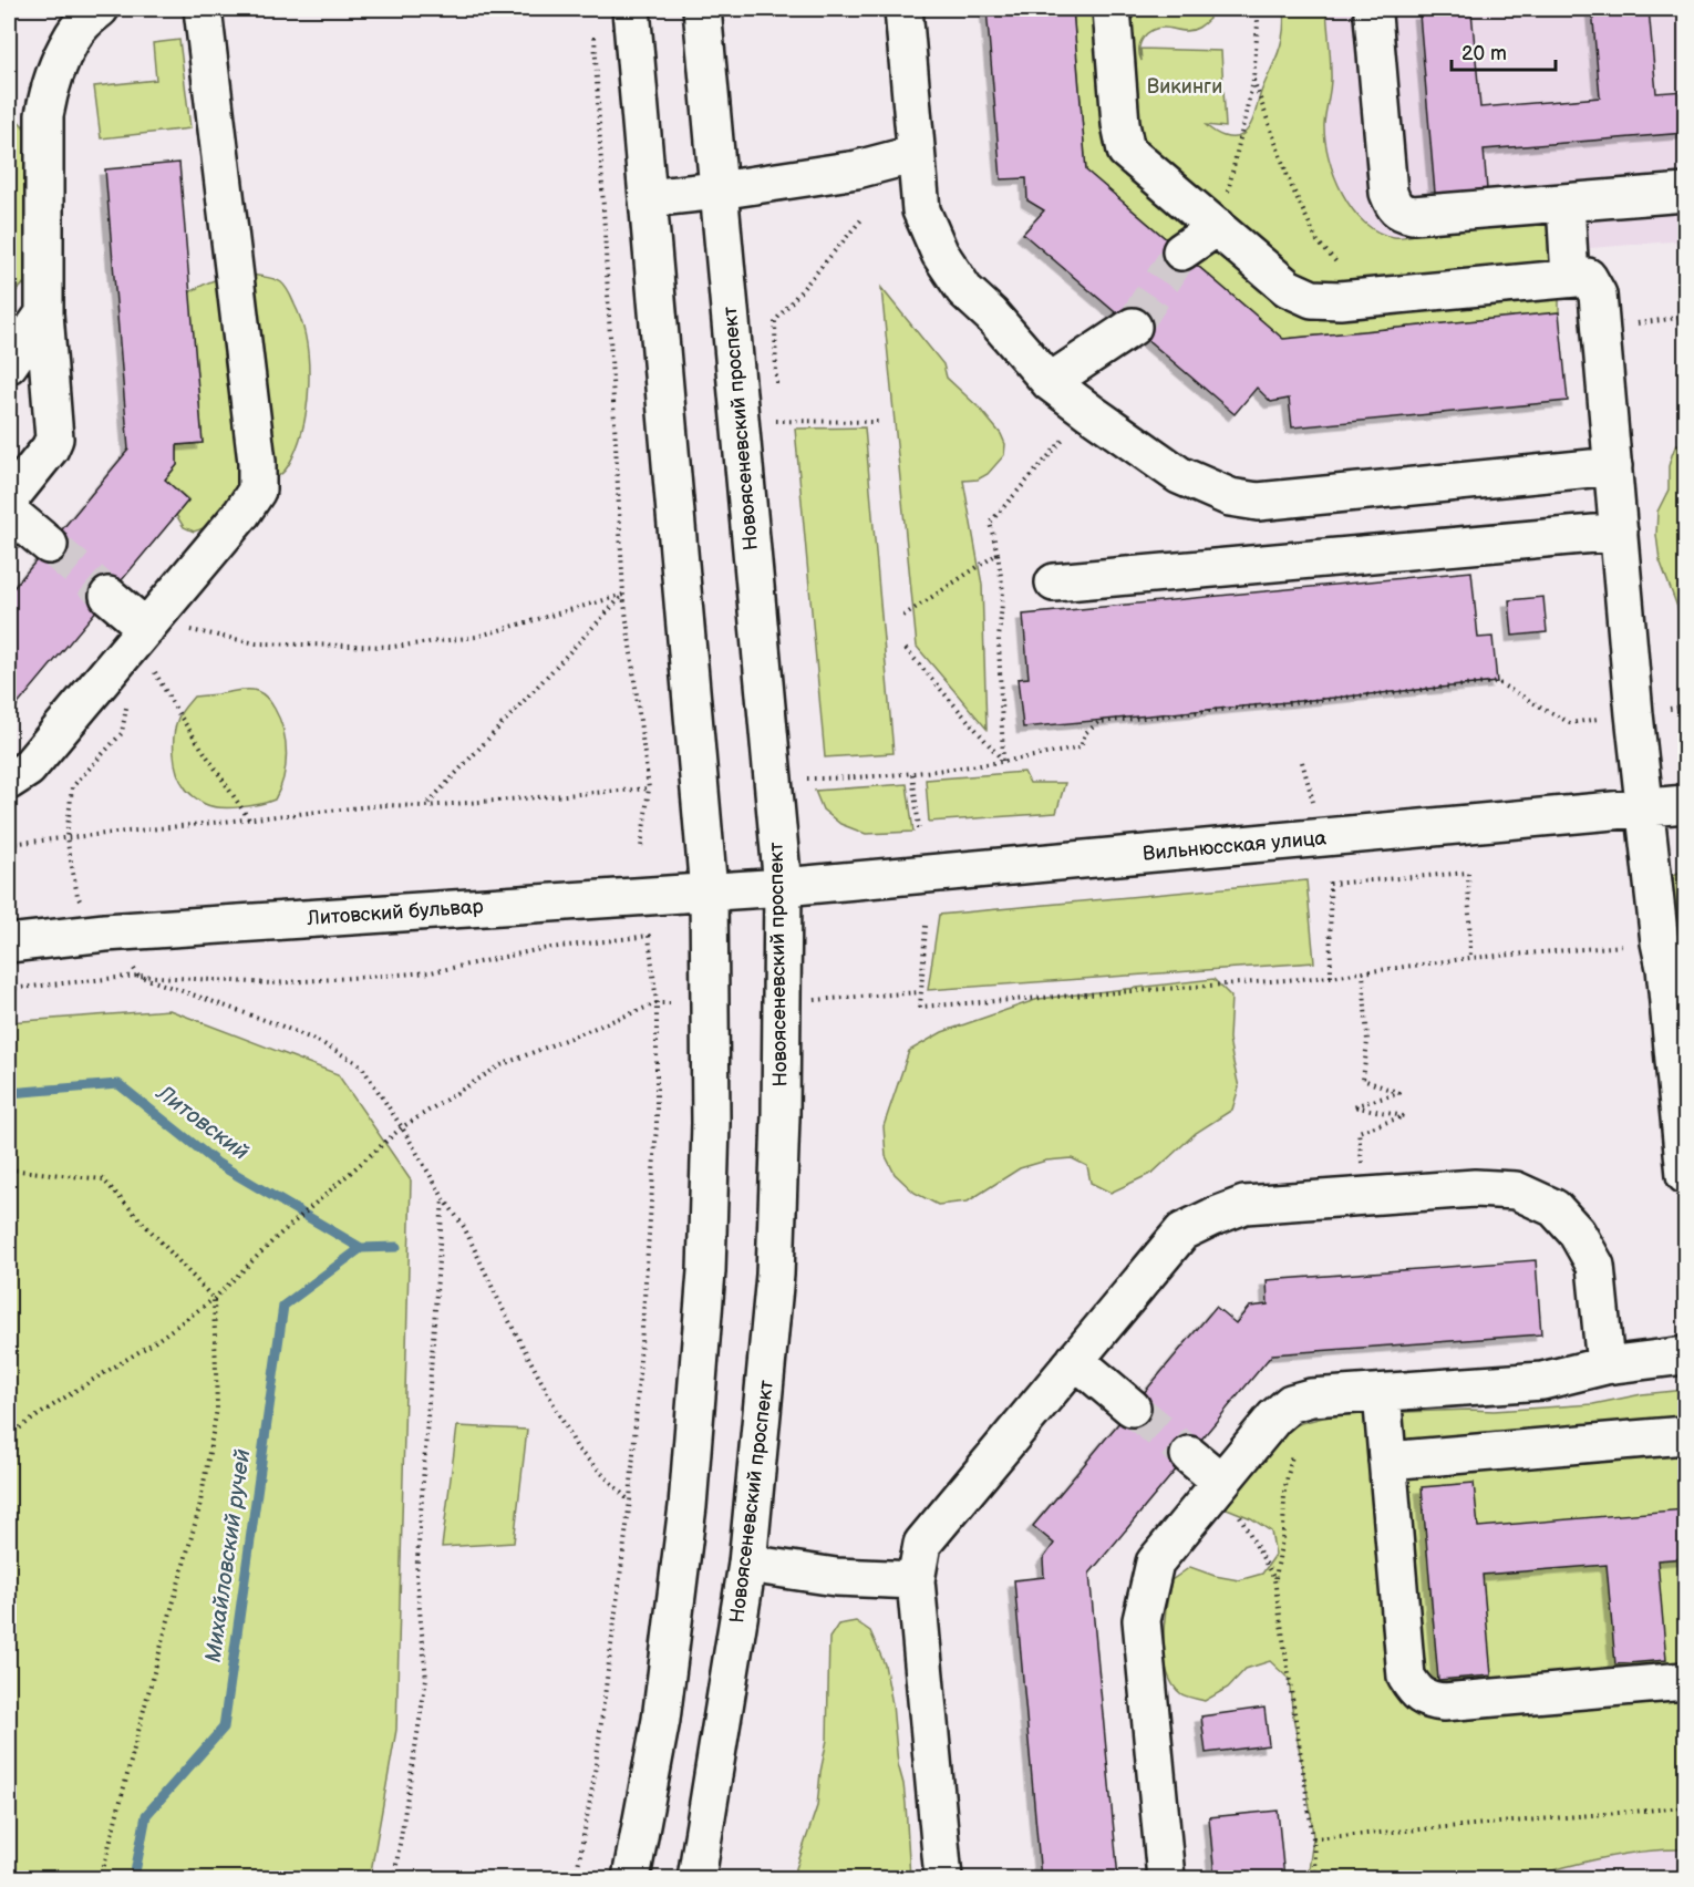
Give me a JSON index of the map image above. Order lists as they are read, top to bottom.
{
  "streets": {
    "main road": ["Новоясеневский проспект", "Вильнюсская улица", "Литовский бульвар"]
  },
  "crossings": [
    ["Новоясеневский проспект", "Вильнюсская улица"],
    ["Новоясеневский проспект", "Литовский бульвар"],
    ["Вильнюсская улица", "Литовский бульвар"]
  ],
  "water": ["Литовский", "Михайловский ручей"],
  "parks": ["Викинги"],
  "scale_bar": "20 m"
}
